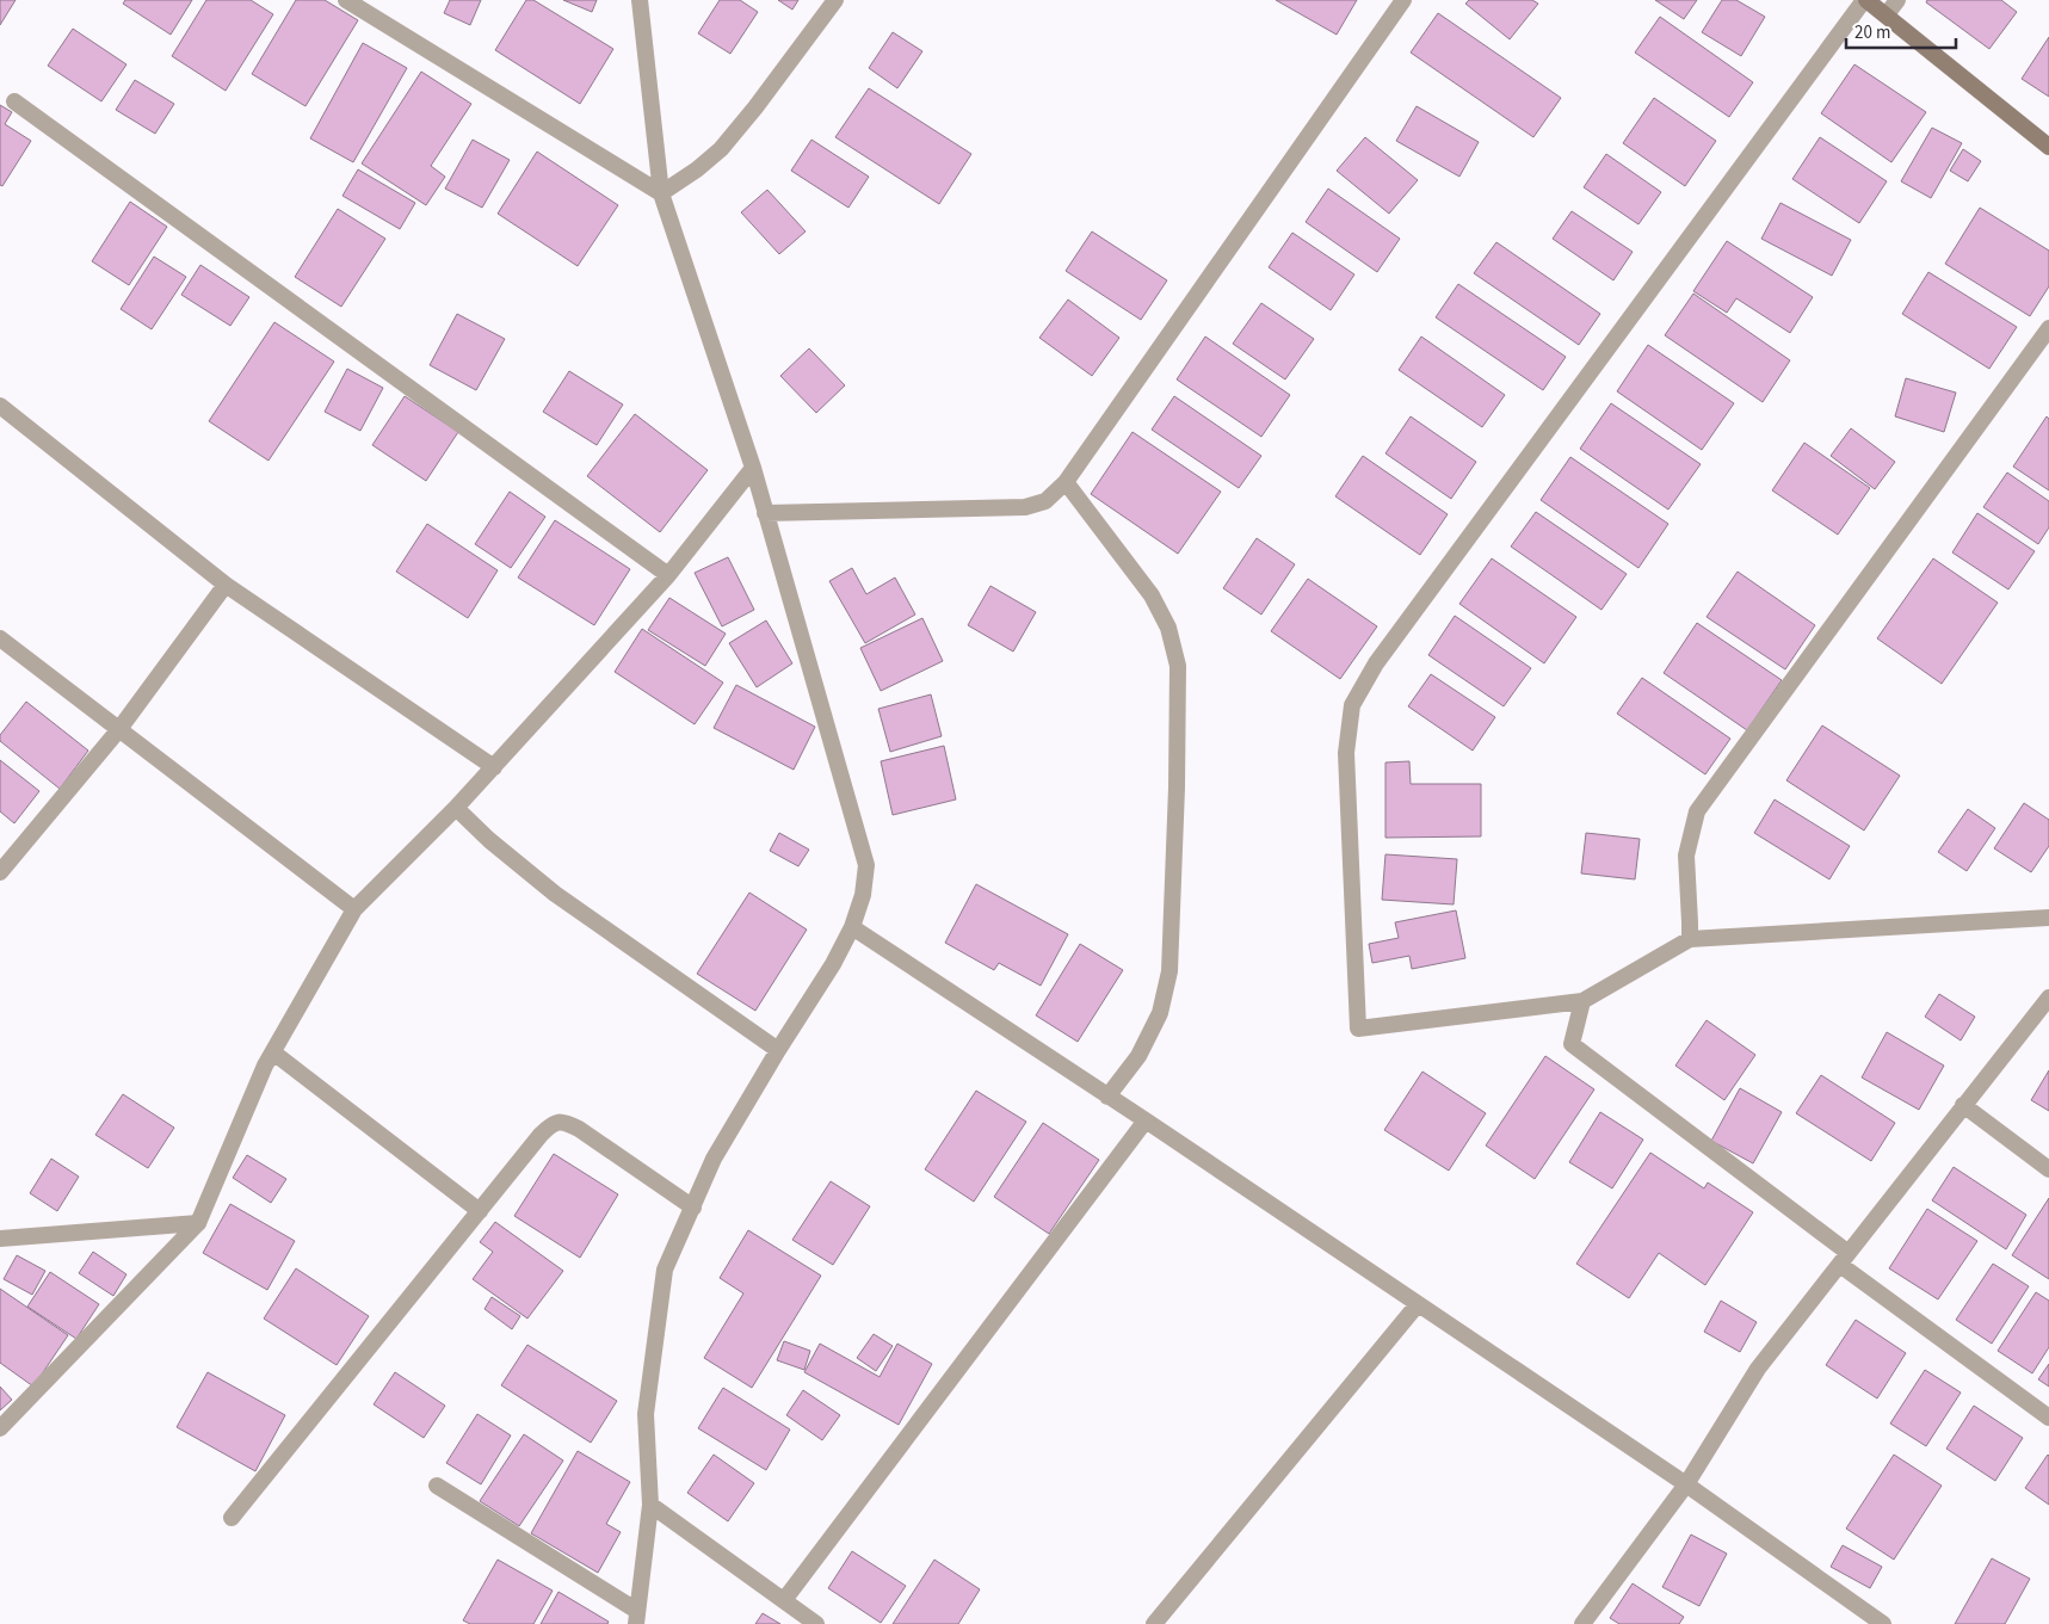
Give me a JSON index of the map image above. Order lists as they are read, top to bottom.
{
  "scale_bar": "20 m"
}
